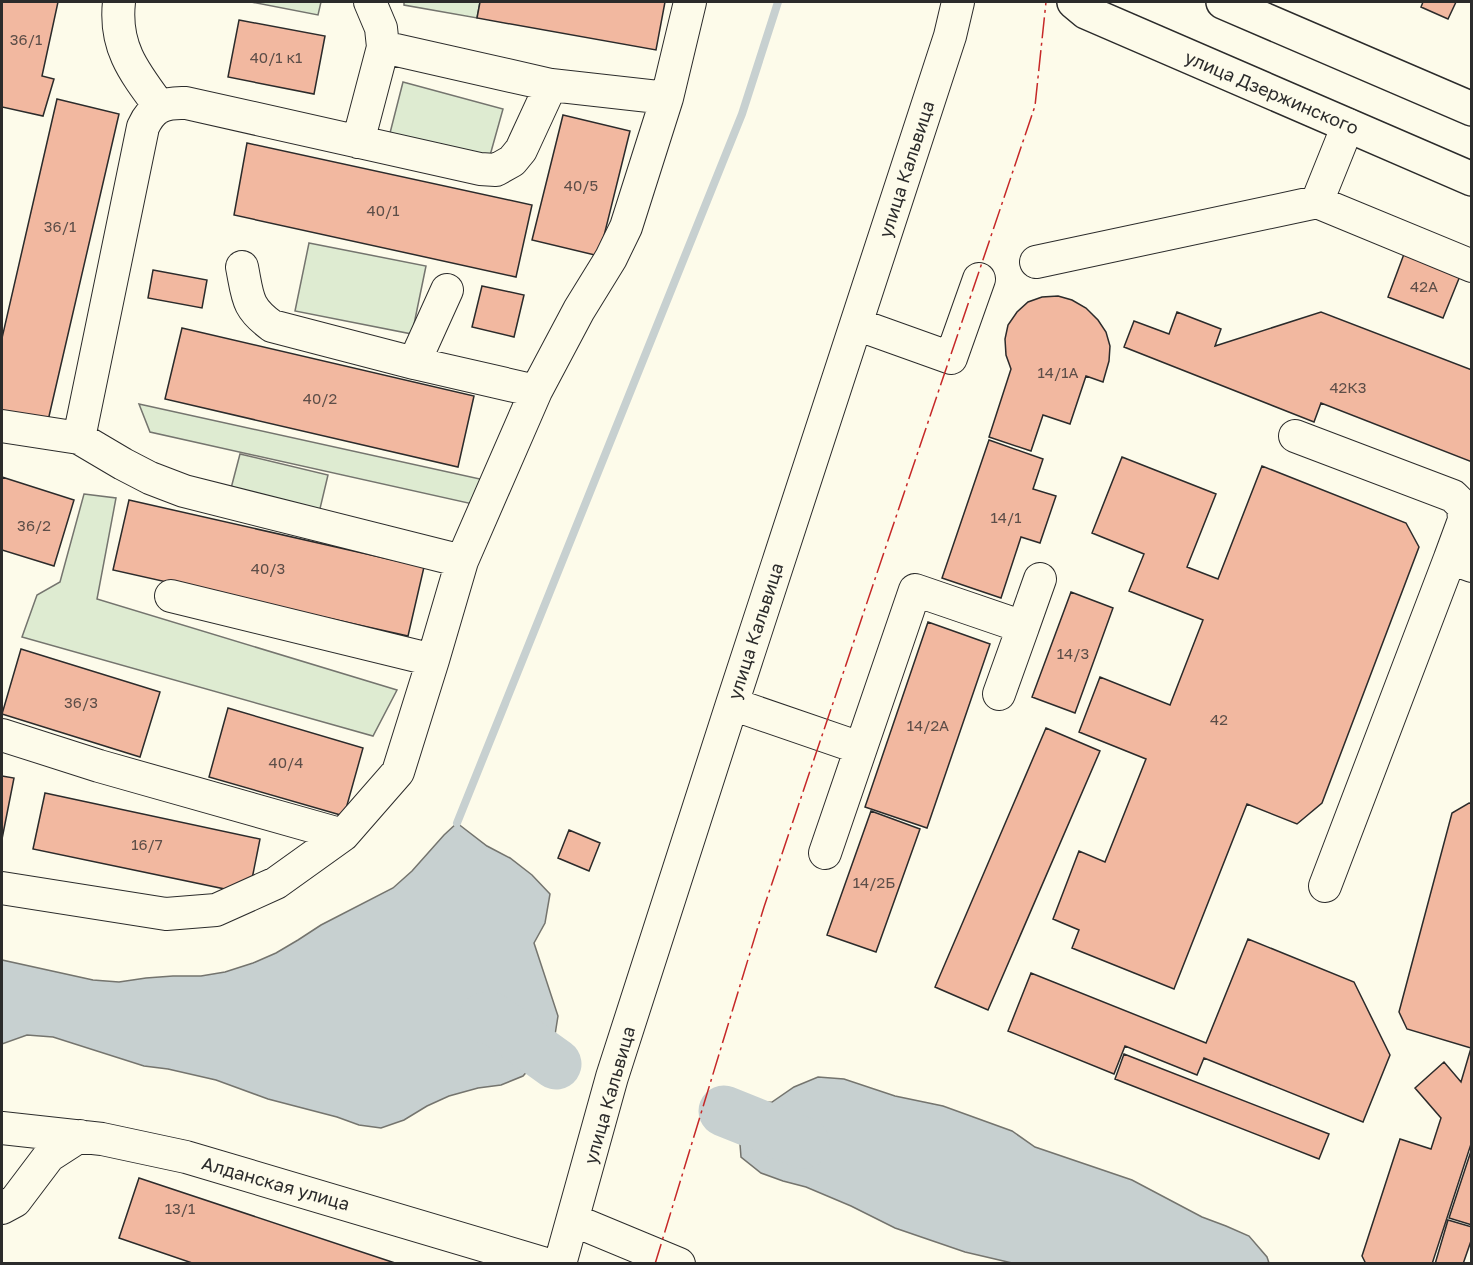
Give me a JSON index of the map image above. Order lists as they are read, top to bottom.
{
  "streets": {
    "main road": ["улица Дзержинского"],
    "street": ["улица Кальвица", "Алданская улица"]
  },
  "house_numbers": [
    "36/1",
    "40/1 к1",
    "40/5",
    "40/1",
    "36/1",
    "42А",
    "14/1А",
    "42К3",
    "40/2",
    "14/1",
    "36/2",
    "40/3",
    "14/3",
    "36/3",
    "42",
    "14/2А",
    "40/4",
    "16/7",
    "14/2Б",
    "13/1"
  ]
}
